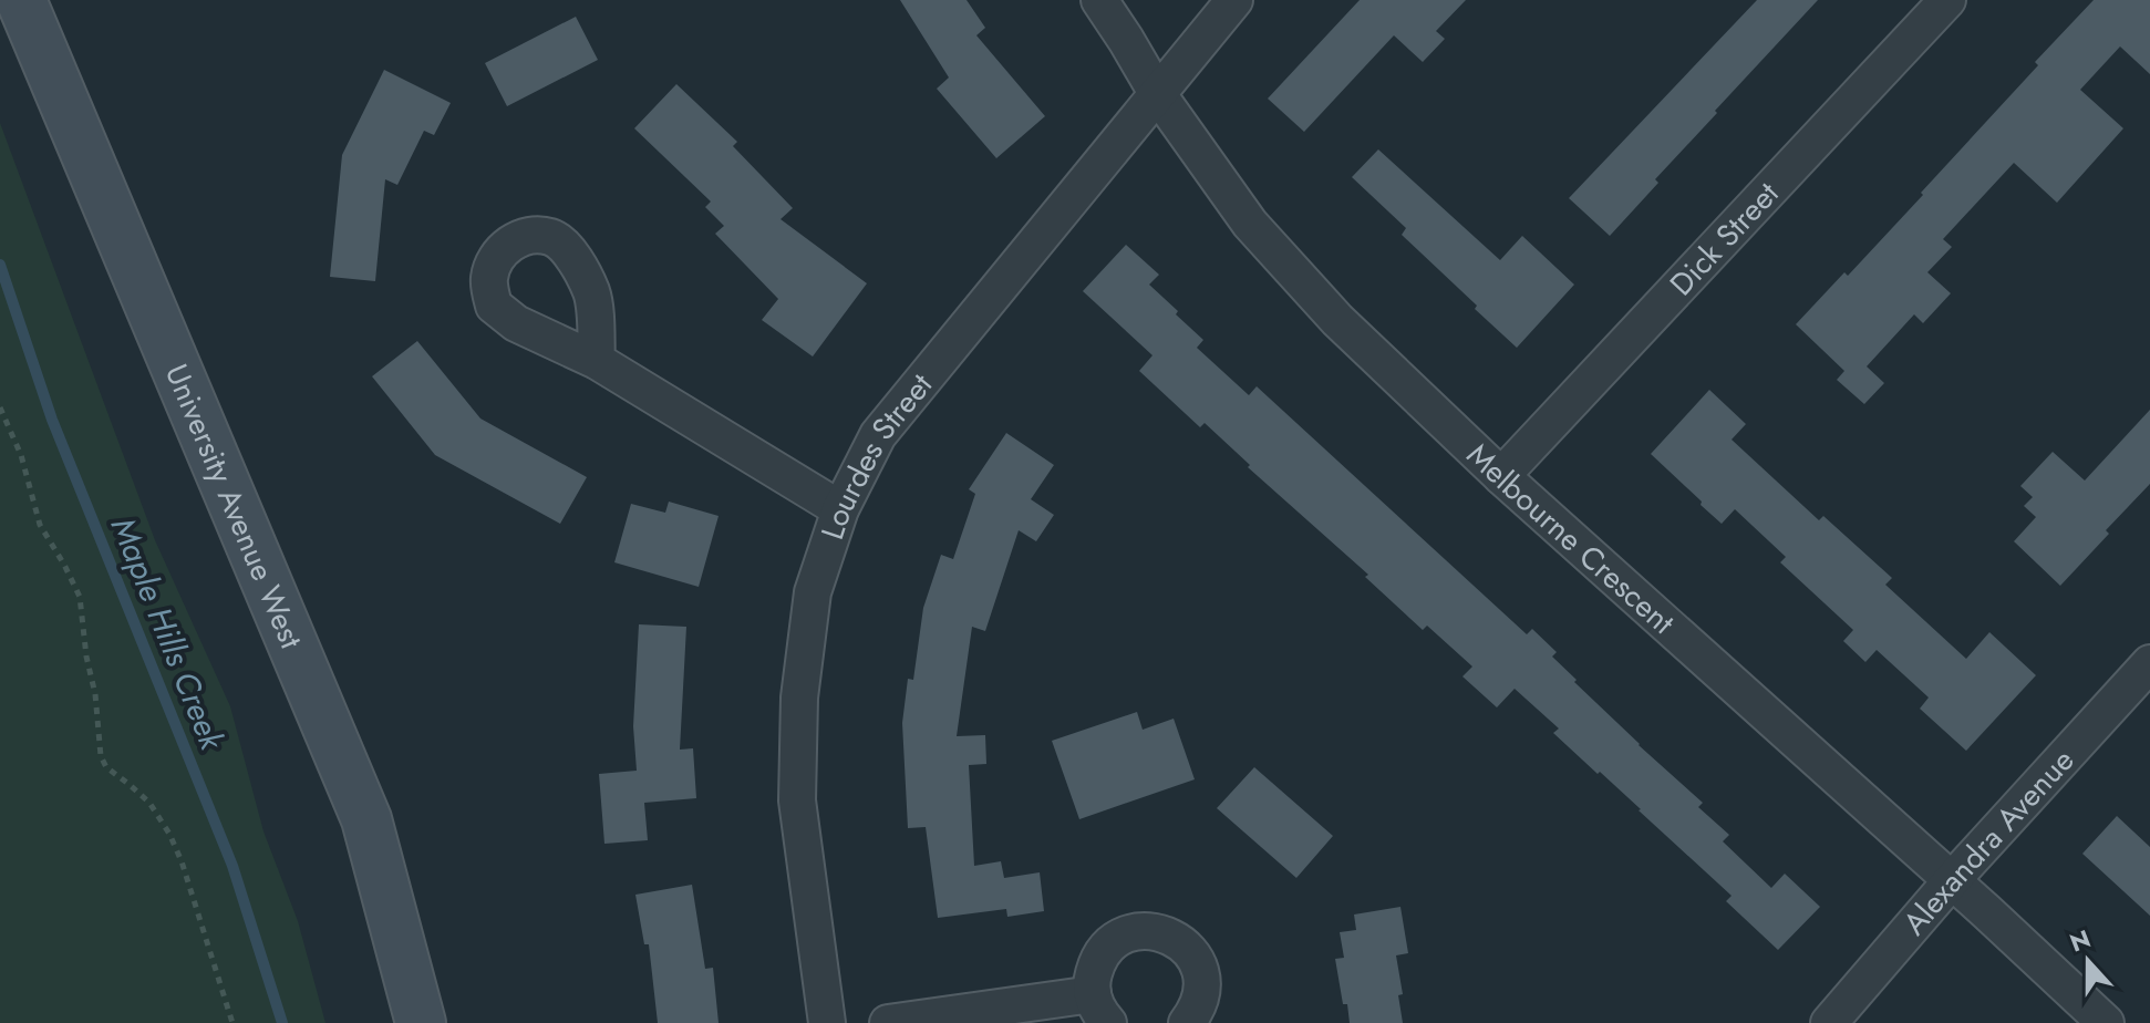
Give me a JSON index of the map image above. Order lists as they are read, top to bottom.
{
  "streets": {
    "main road": ["University Avenue West"],
    "street": [
      "Dick Street",
      "Lourdes Street",
      "Melbourne Crescent",
      "Alexandra Avenue"
    ]
  },
  "crossings": [
    ["Dick Street", "Melbourne Crescent"],
    ["Lourdes Street", "Melbourne Crescent"],
    ["Melbourne Crescent", "Alexandra Avenue"]
  ],
  "water": ["Maple Hills Creek"],
  "north": "top"
}
